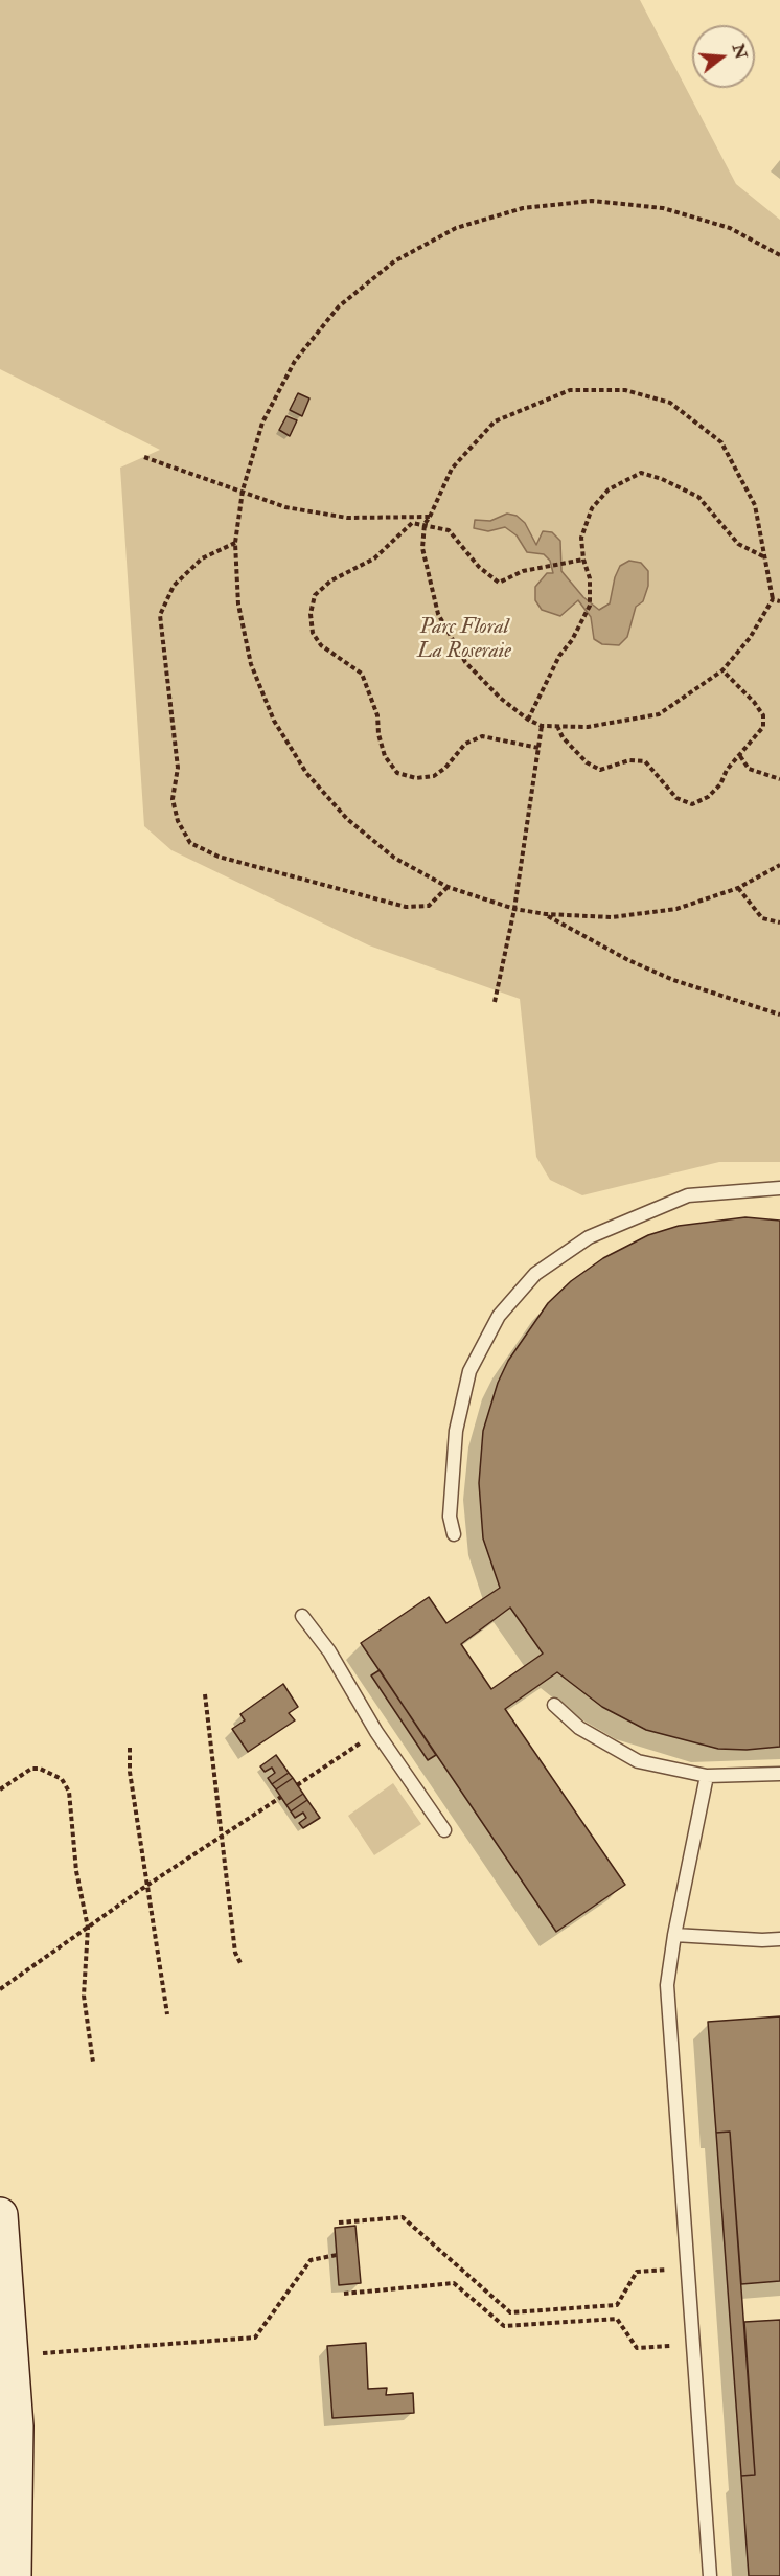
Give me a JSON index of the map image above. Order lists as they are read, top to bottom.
{
  "parks": ["Parc Floral La Roseraie"],
  "north": "right"
}
